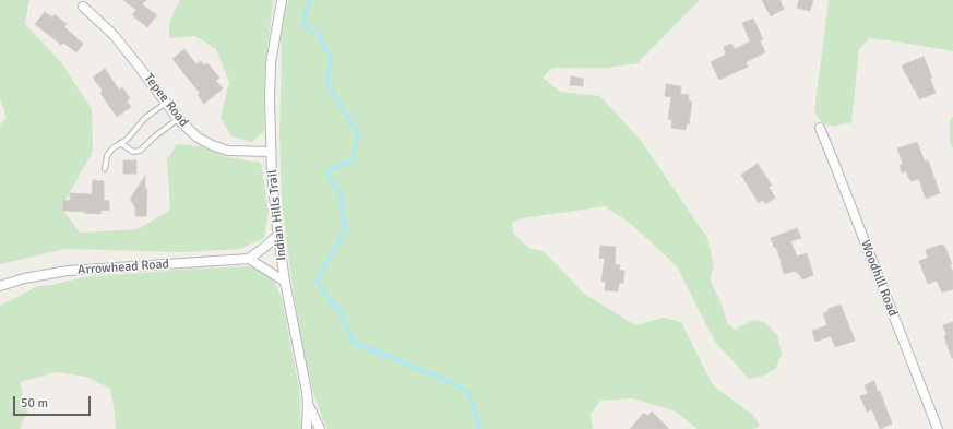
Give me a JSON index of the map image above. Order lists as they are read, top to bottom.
{
  "streets": {
    "street": [
      "Tepee Road",
      "Indian Hills Trail",
      "Arrowhead Road",
      "Woodhill Road"
    ]
  },
  "crossings": [
    ["Tepee Road", "Indian Hills Trail"]
  ],
  "scale_bar": "50 m"
}
